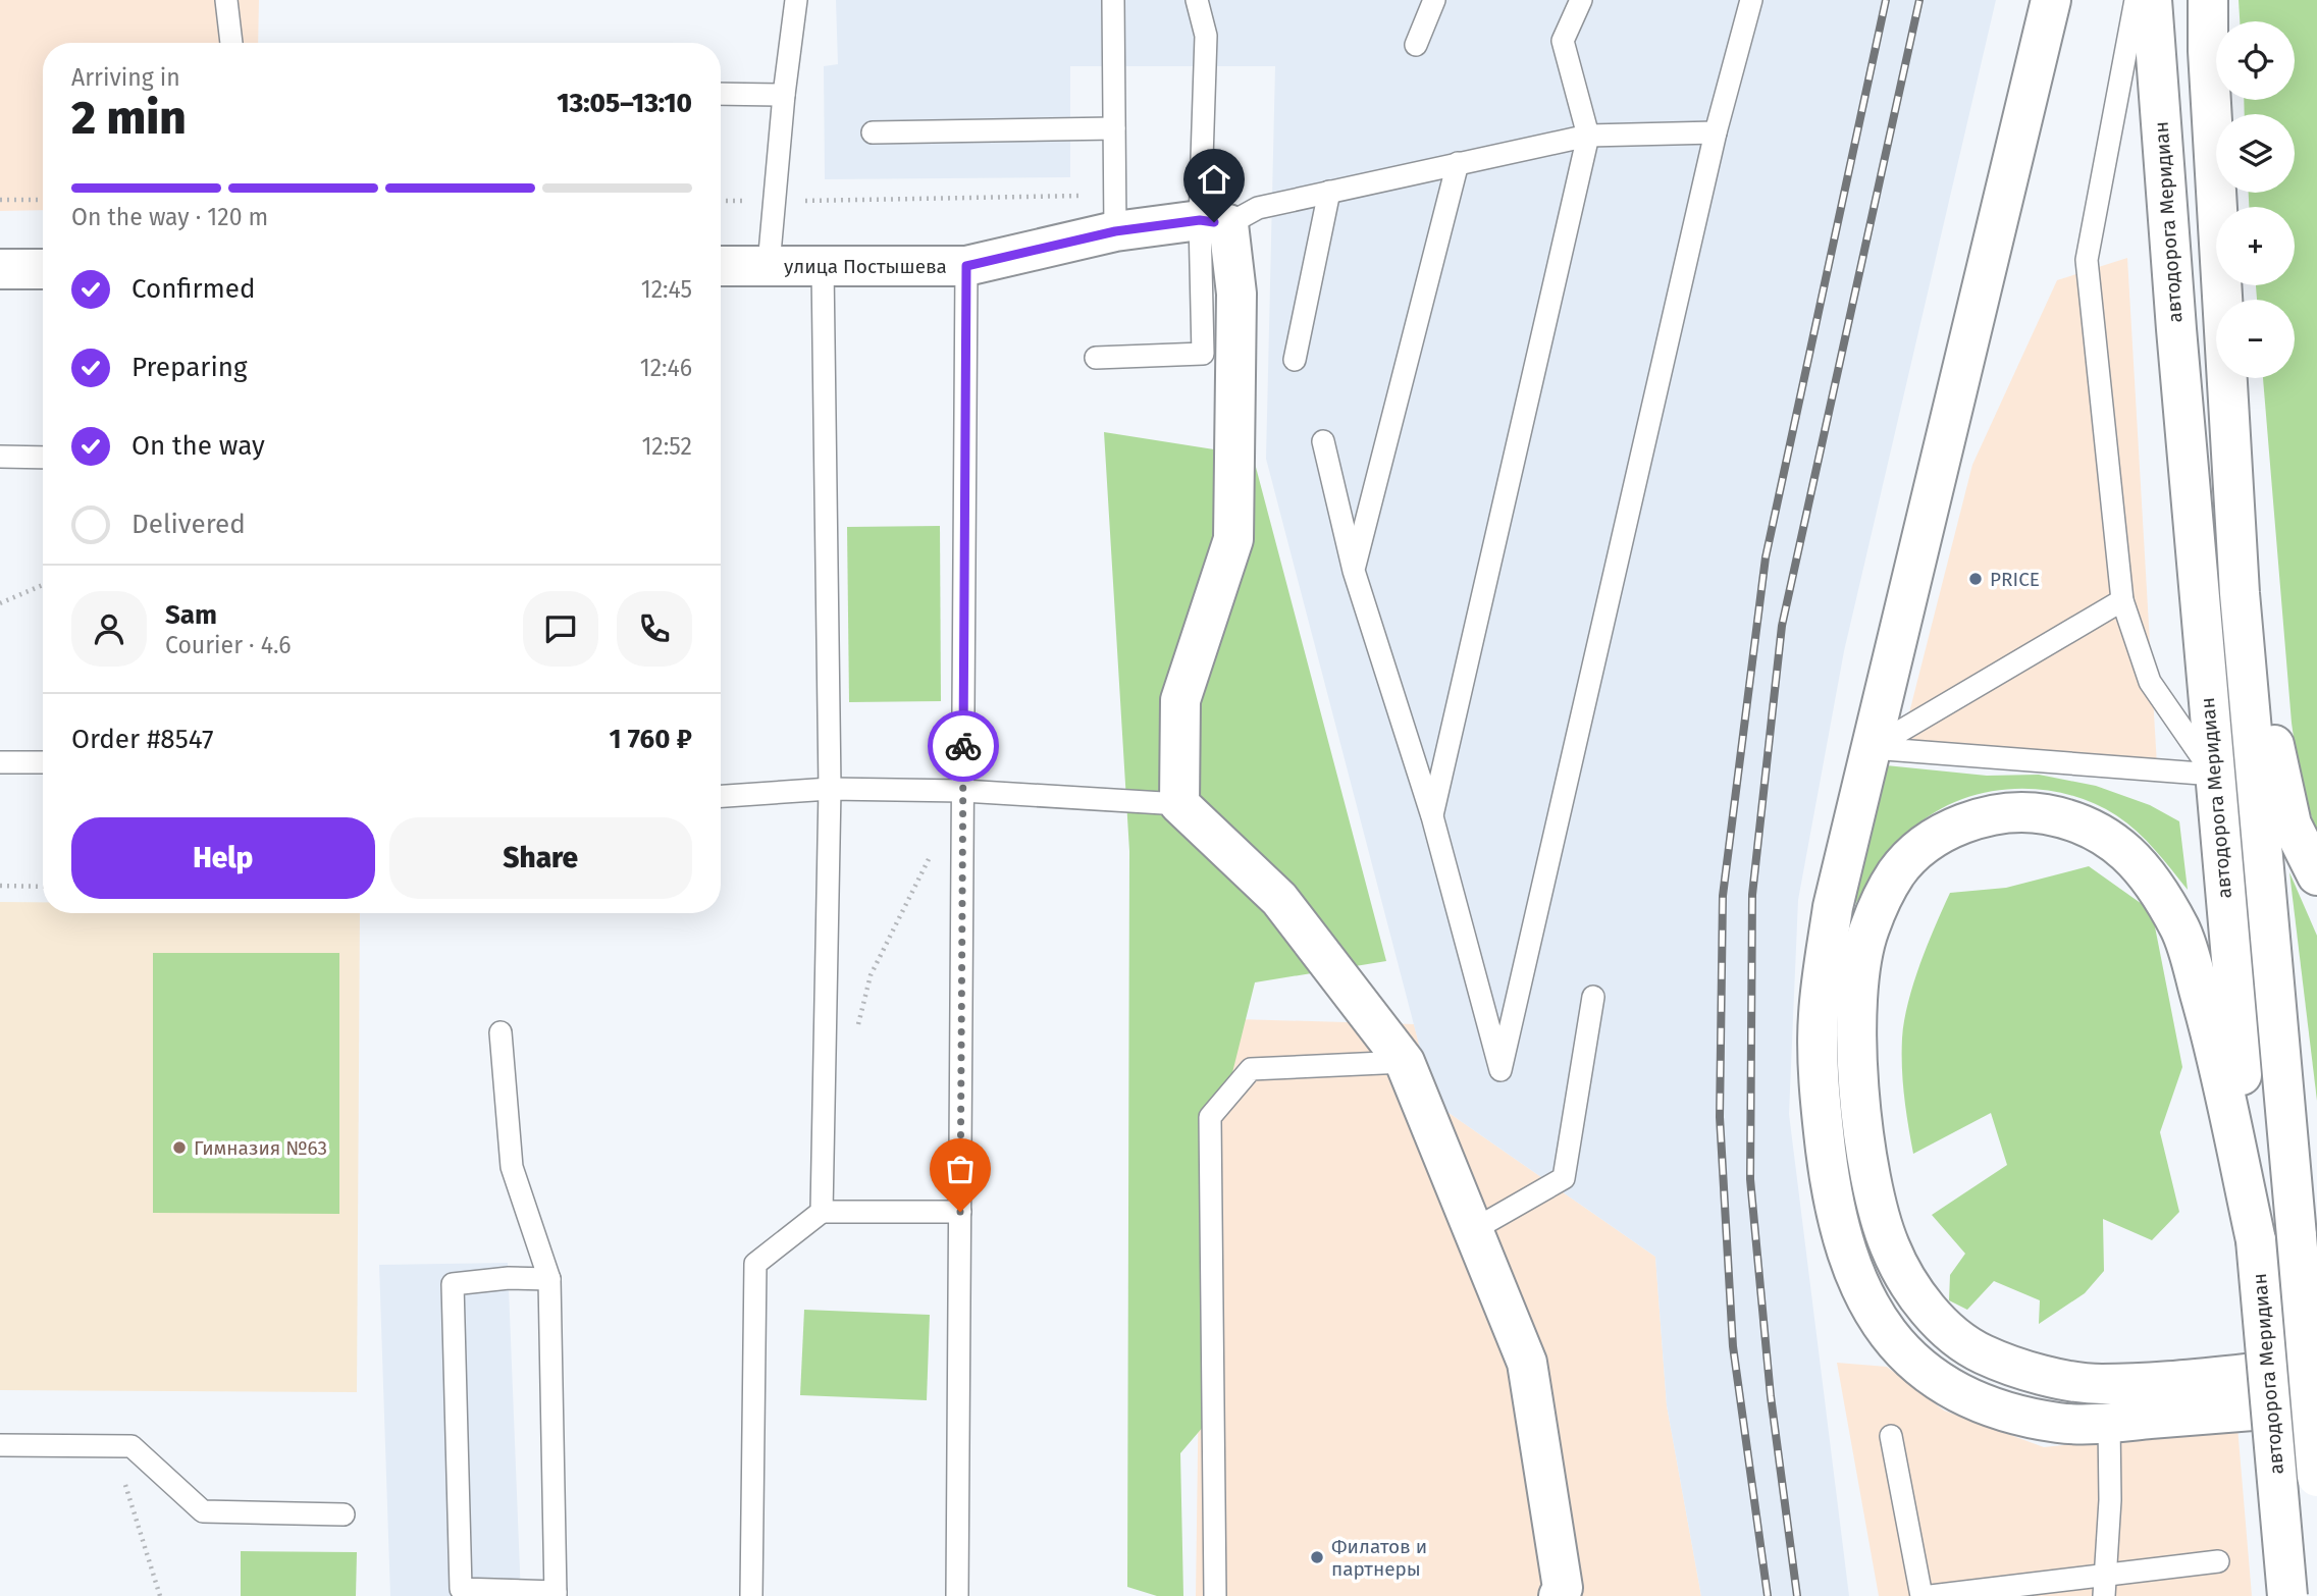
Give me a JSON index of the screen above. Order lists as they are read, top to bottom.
{
  "streets": {
    "main road": ["автодорога Меридиан", "улица Постышева"]
  },
  "places": ["PRICE", "Гимназия №63", "Филатов и партнеры"],
  "page": {
    "map_buttons": ["+", "−"],
    "heading": ["2 min", "Arriving in", "13:05–13:10"],
    "panel": [
      "Sam",
      "Courier · 4.6",
      "Order #8547",
      "1 760 ₽"
    ],
    "bar": "On the way · 120 m",
    "list": [
      ["Confirmed", "12:45"],
      ["Preparing", "12:46"],
      ["On the way", "12:52"],
      "Delivered"
    ],
    "buttons": ["Help", "Share"]
  }
}
